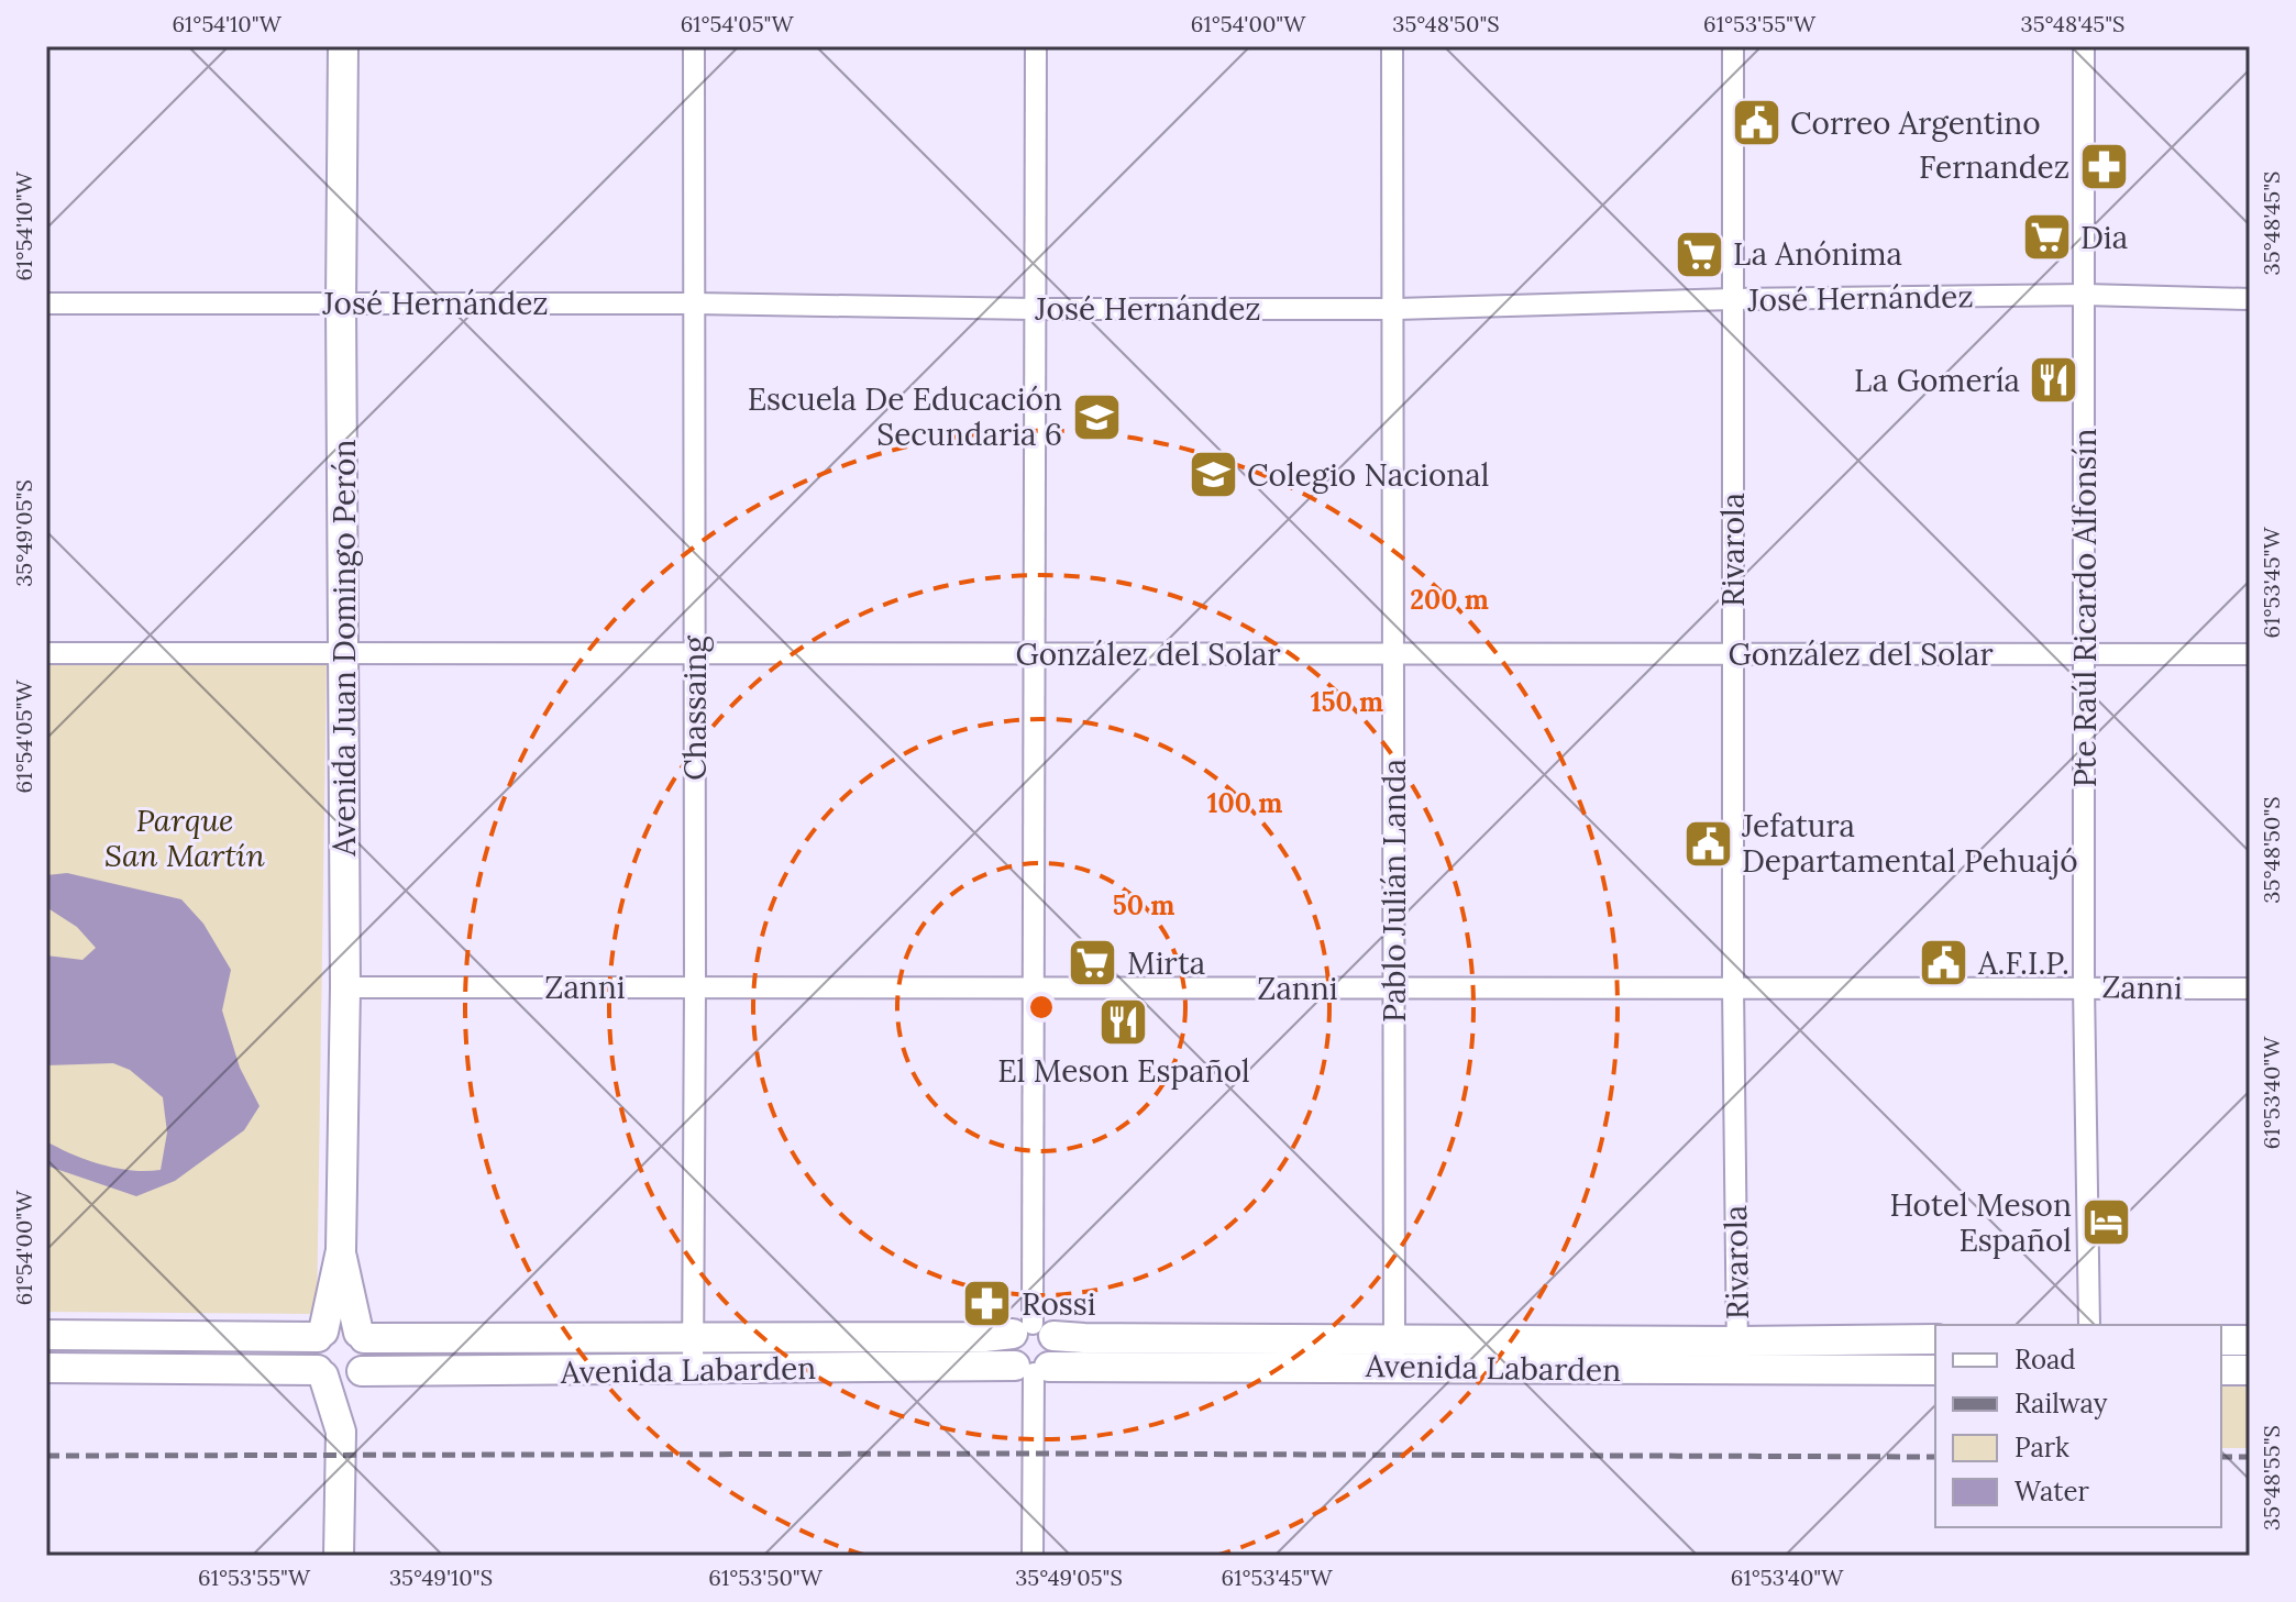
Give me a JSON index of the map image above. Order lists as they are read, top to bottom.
{
  "streets": {
    "main road": ["Avenida Juan Domingo Perón", "Avenida Labarden"],
    "street": [
      "José Hernández",
      "Rivarola",
      "Pte Raúl Ricardo Alfonsín",
      "González del Solar",
      "Chassaing",
      "Pablo Julián Landa",
      "Zanni"
    ]
  },
  "crossings": [
    ["José Hernández", "Rivarola"],
    ["José Hernández", "Pte Raúl Ricardo Alfonsín"],
    ["José Hernández", "Avenida Juan Domingo Perón"],
    ["José Hernández", "Chassaing"],
    ["José Hernández", "Pablo Julián Landa"],
    ["Rivarola", "González del Solar"],
    ["Rivarola", "Zanni"],
    ["Rivarola", "Avenida Labarden"],
    ["Pte Raúl Ricardo Alfonsín", "González del Solar"],
    ["Pte Raúl Ricardo Alfonsín", "Zanni"],
    ["Avenida Juan Domingo Perón", "González del Solar"],
    ["Avenida Juan Domingo Perón", "Zanni"],
    ["Avenida Juan Domingo Perón", "Avenida Labarden"],
    ["González del Solar", "Chassaing"],
    ["González del Solar", "Pablo Julián Landa"],
    ["Chassaing", "Zanni"],
    ["Chassaing", "Avenida Labarden"],
    ["Pablo Julián Landa", "Zanni"],
    ["Pablo Julián Landa", "Avenida Labarden"]
  ],
  "parks": ["Parque San Martín"],
  "places": {
    "public building": ["Correo Argentino", "Jefatura Departamental Pehuajó", "A.F.I.P."],
    "pharmacy": ["Fernandez", "Rossi"],
    "supermarket": ["Dia", "La Anónima", "Mirta"],
    "restaurant": ["La Gomería", "El Meson Español"],
    "school or university": ["Escuela De Educación Secundaria 6", "Colegio Nacional"],
    "hotel": ["Hotel Meson Español"]
  },
  "legend": [
    "Road",
    "Railway",
    "Park",
    "Water"
  ],
  "coordinates": [
    "61°54'10\"W",
    "61°54'05\"W",
    "61°54'00\"W",
    "35°48'50\"S",
    "61°53'55\"W",
    "35°48'45\"S",
    "35°49'05\"S",
    "61°53'45\"W",
    "61°53'40\"W",
    "35°48'55\"S",
    "35°49'10\"S",
    "61°53'50\"W"
  ],
  "rings": [
    "200 m",
    "150 m",
    "100 m",
    "50 m"
  ]
}
